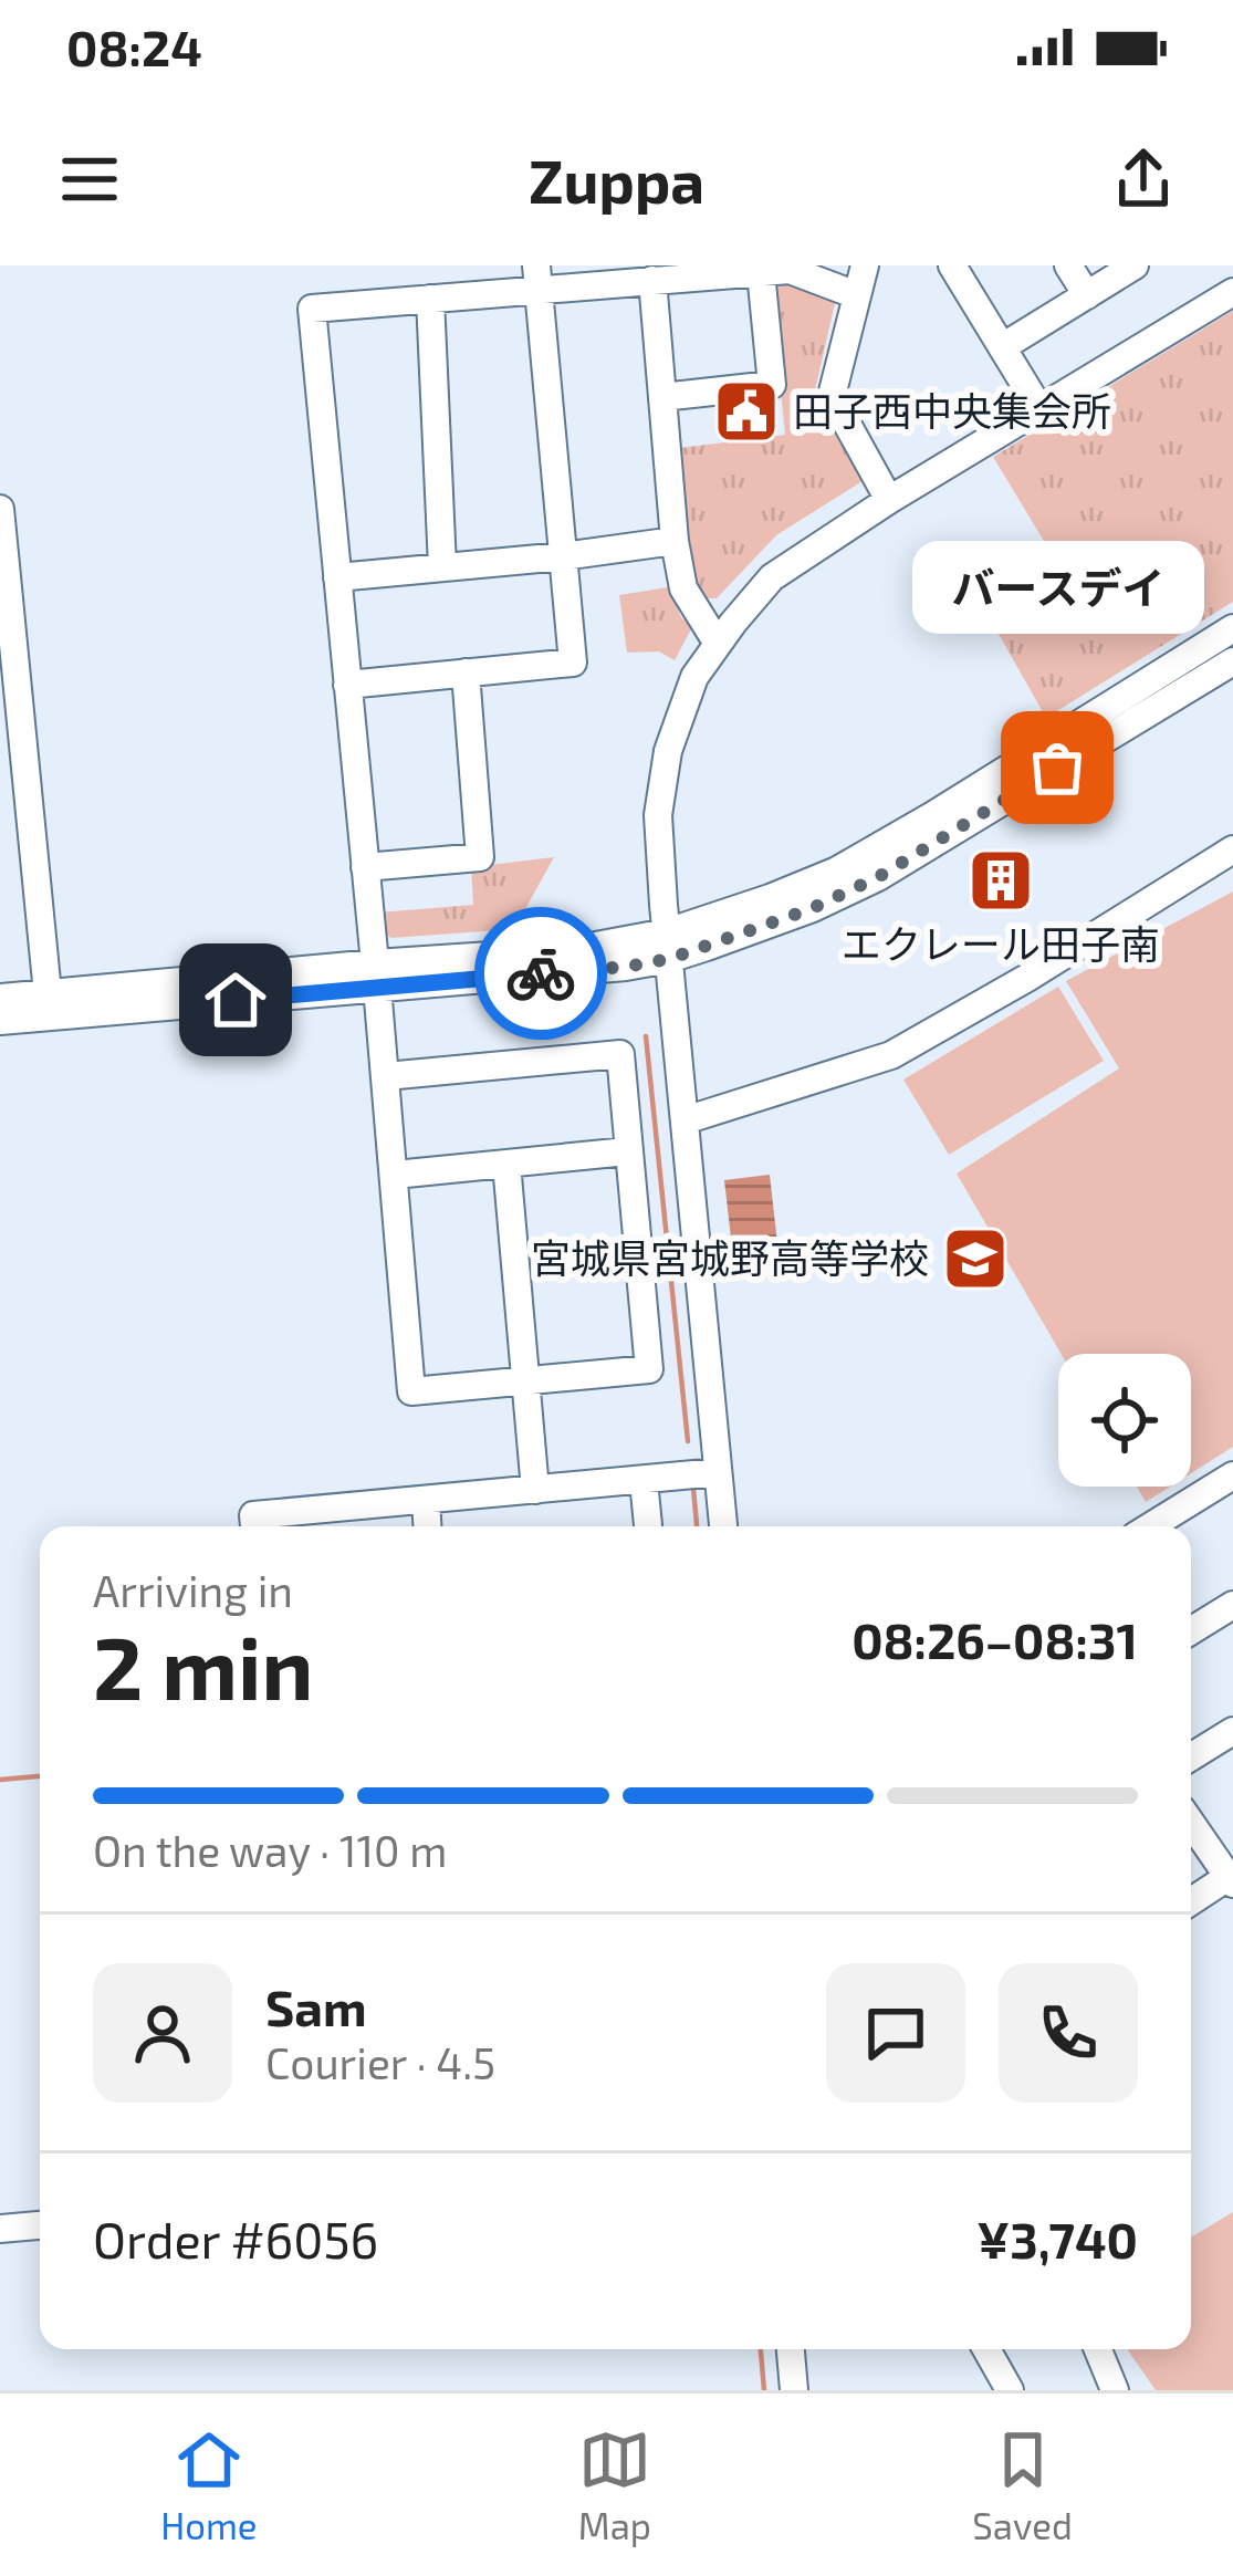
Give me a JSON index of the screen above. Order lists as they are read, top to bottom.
{
  "places": {
    "public building": ["田子西中央集会所"],
    "other": ["バースデイ"],
    "building": ["エクレール田子南"],
    "school or university": ["宮城県宮城野高等学校"]
  },
  "page": {
    "status": "08:24",
    "header": "Zuppa",
    "bubble": "バースデイ",
    "heading": ["2 min", "Arriving in", "08:26–08:31"],
    "panel": [
      "Sam",
      "Courier · 4.5",
      "Order #6056",
      "¥3,740"
    ],
    "bar": "On the way · 110 m",
    "tabs": ["Home", "Map", "Saved"]
  }
}
